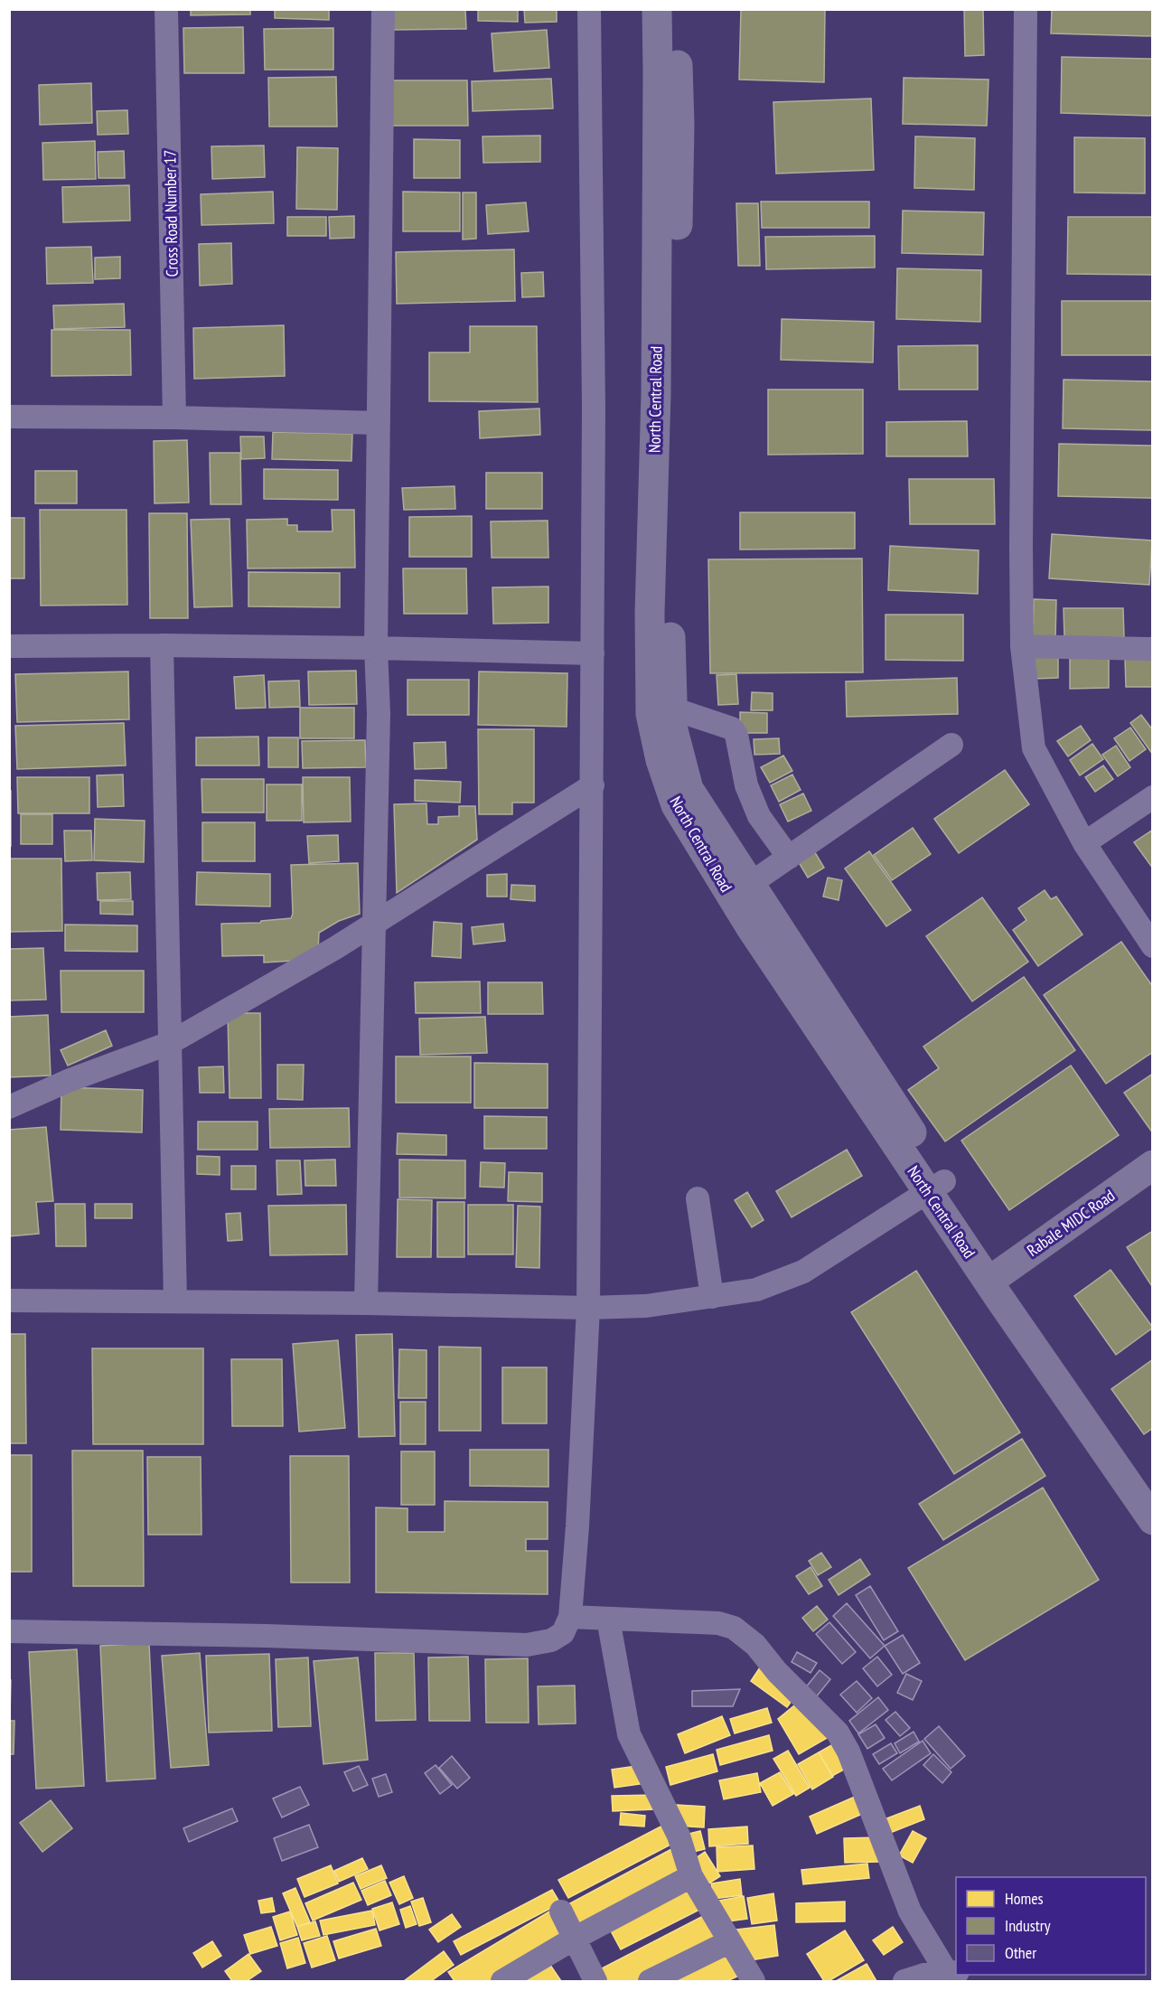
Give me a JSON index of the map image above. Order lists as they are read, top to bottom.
{
  "streets": {
    "main road": ["North Central Road", "Rabale MIDC Road"],
    "street": ["Cross Road Number 17"]
  },
  "crossings": [
    ["North Central Road", "Rabale MIDC Road"]
  ],
  "legend": ["Homes", "Industry", "Other"]
}
